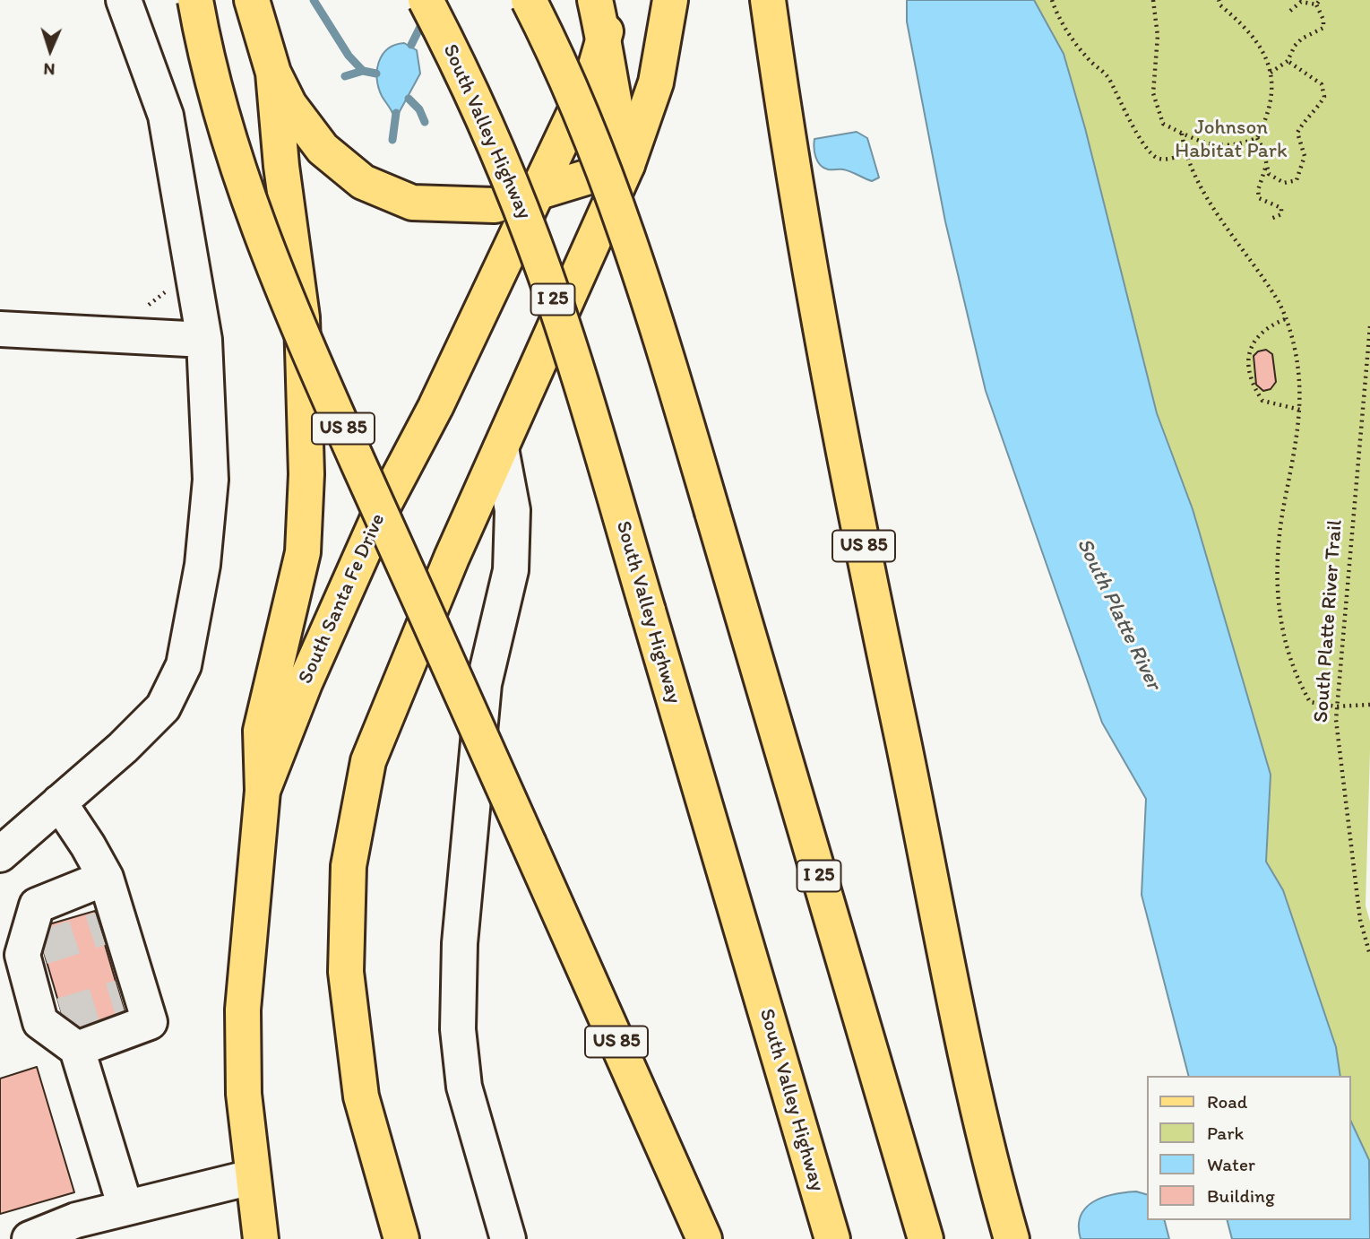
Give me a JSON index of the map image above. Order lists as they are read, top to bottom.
{
  "streets": {
    "main road": [
      "South Valley Highway",
      "I 25",
      "US 85",
      "South Santa Fe Drive"
    ],
    "path": ["South Platte River Trail"]
  },
  "water": ["South Platte River"],
  "parks": ["Johnson Habitat Park"],
  "legend": [
    "Road",
    "Park",
    "Water",
    "Building"
  ],
  "north": "bottom"
}
